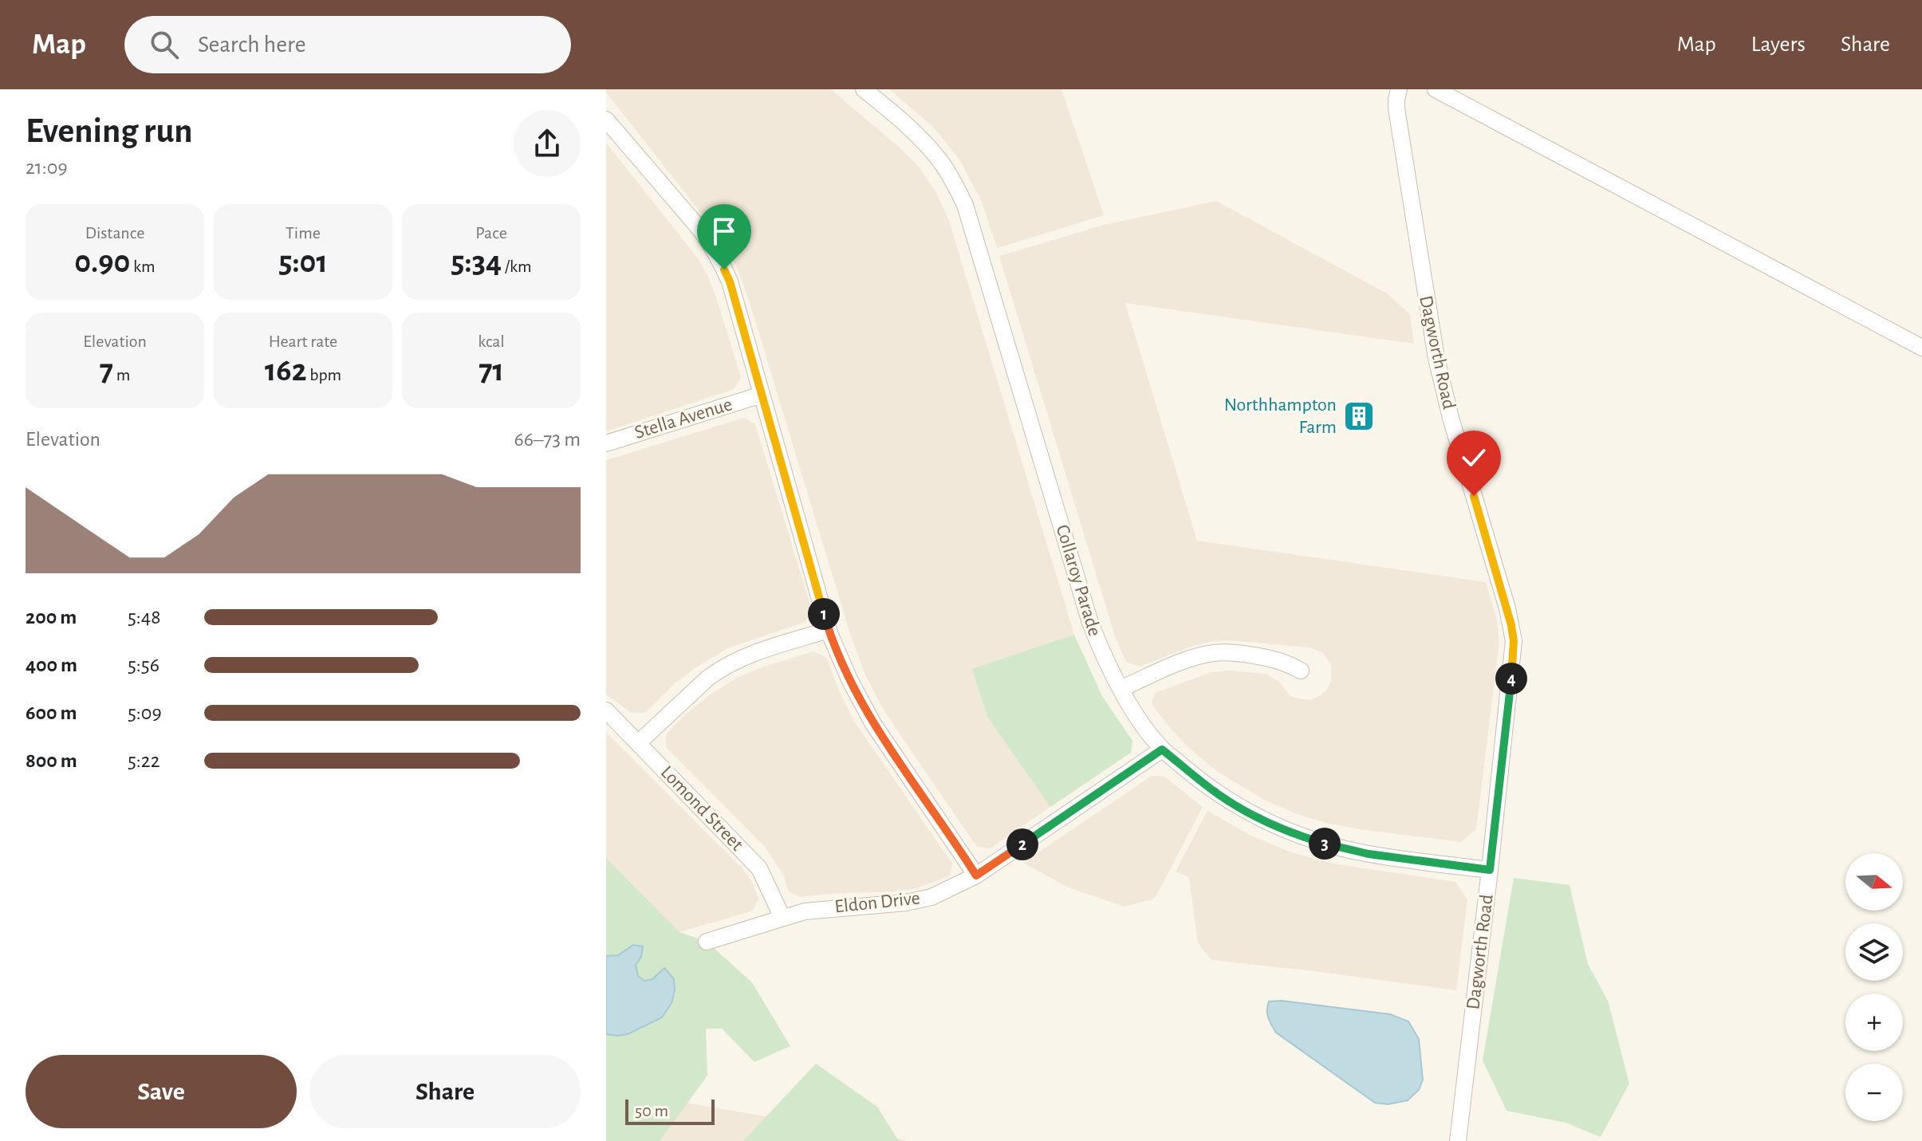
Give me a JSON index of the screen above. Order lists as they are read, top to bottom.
{
  "streets": {
    "street": [
      "Dagworth Road",
      "Stella Avenue",
      "Collaroy Parade",
      "Lomond Street",
      "Eldon Drive"
    ]
  },
  "crossings": [
    ["Dagworth Road", "Collaroy Parade"],
    ["Collaroy Parade", "Eldon Drive"],
    ["Lomond Street", "Eldon Drive"]
  ],
  "places": {
    "building": ["Northhampton Farm"]
  },
  "scale_bar": "50 m",
  "north": "right",
  "page": {
    "header": "Map",
    "search": "Search here",
    "nav": ["Map", "Layers", "Share"],
    "heading": ["Evening run", "21:09"],
    "stats": [
      ["Distance", "0.90 km"],
      ["Time", "5:01"],
      ["Pace", "5:34 /km"],
      ["Elevation", "7 m"],
      ["Heart rate", "162 bpm"],
      ["kcal", "71"]
    ],
    "chart": ["Elevation", "66–73 m"],
    "list": [
      {
        "name": "200 m",
        "note": "5:48"
      },
      {
        "name": "400 m",
        "note": "5:56"
      },
      {
        "name": "600 m",
        "note": "5:09"
      },
      {
        "name": "800 m",
        "note": "5:22"
      }
    ],
    "pins": [
      "1",
      "4",
      "3",
      "2"
    ],
    "map_buttons": ["+", "−"],
    "buttons": ["Save", "Share"],
    "scale": "50 m"
  }
}
